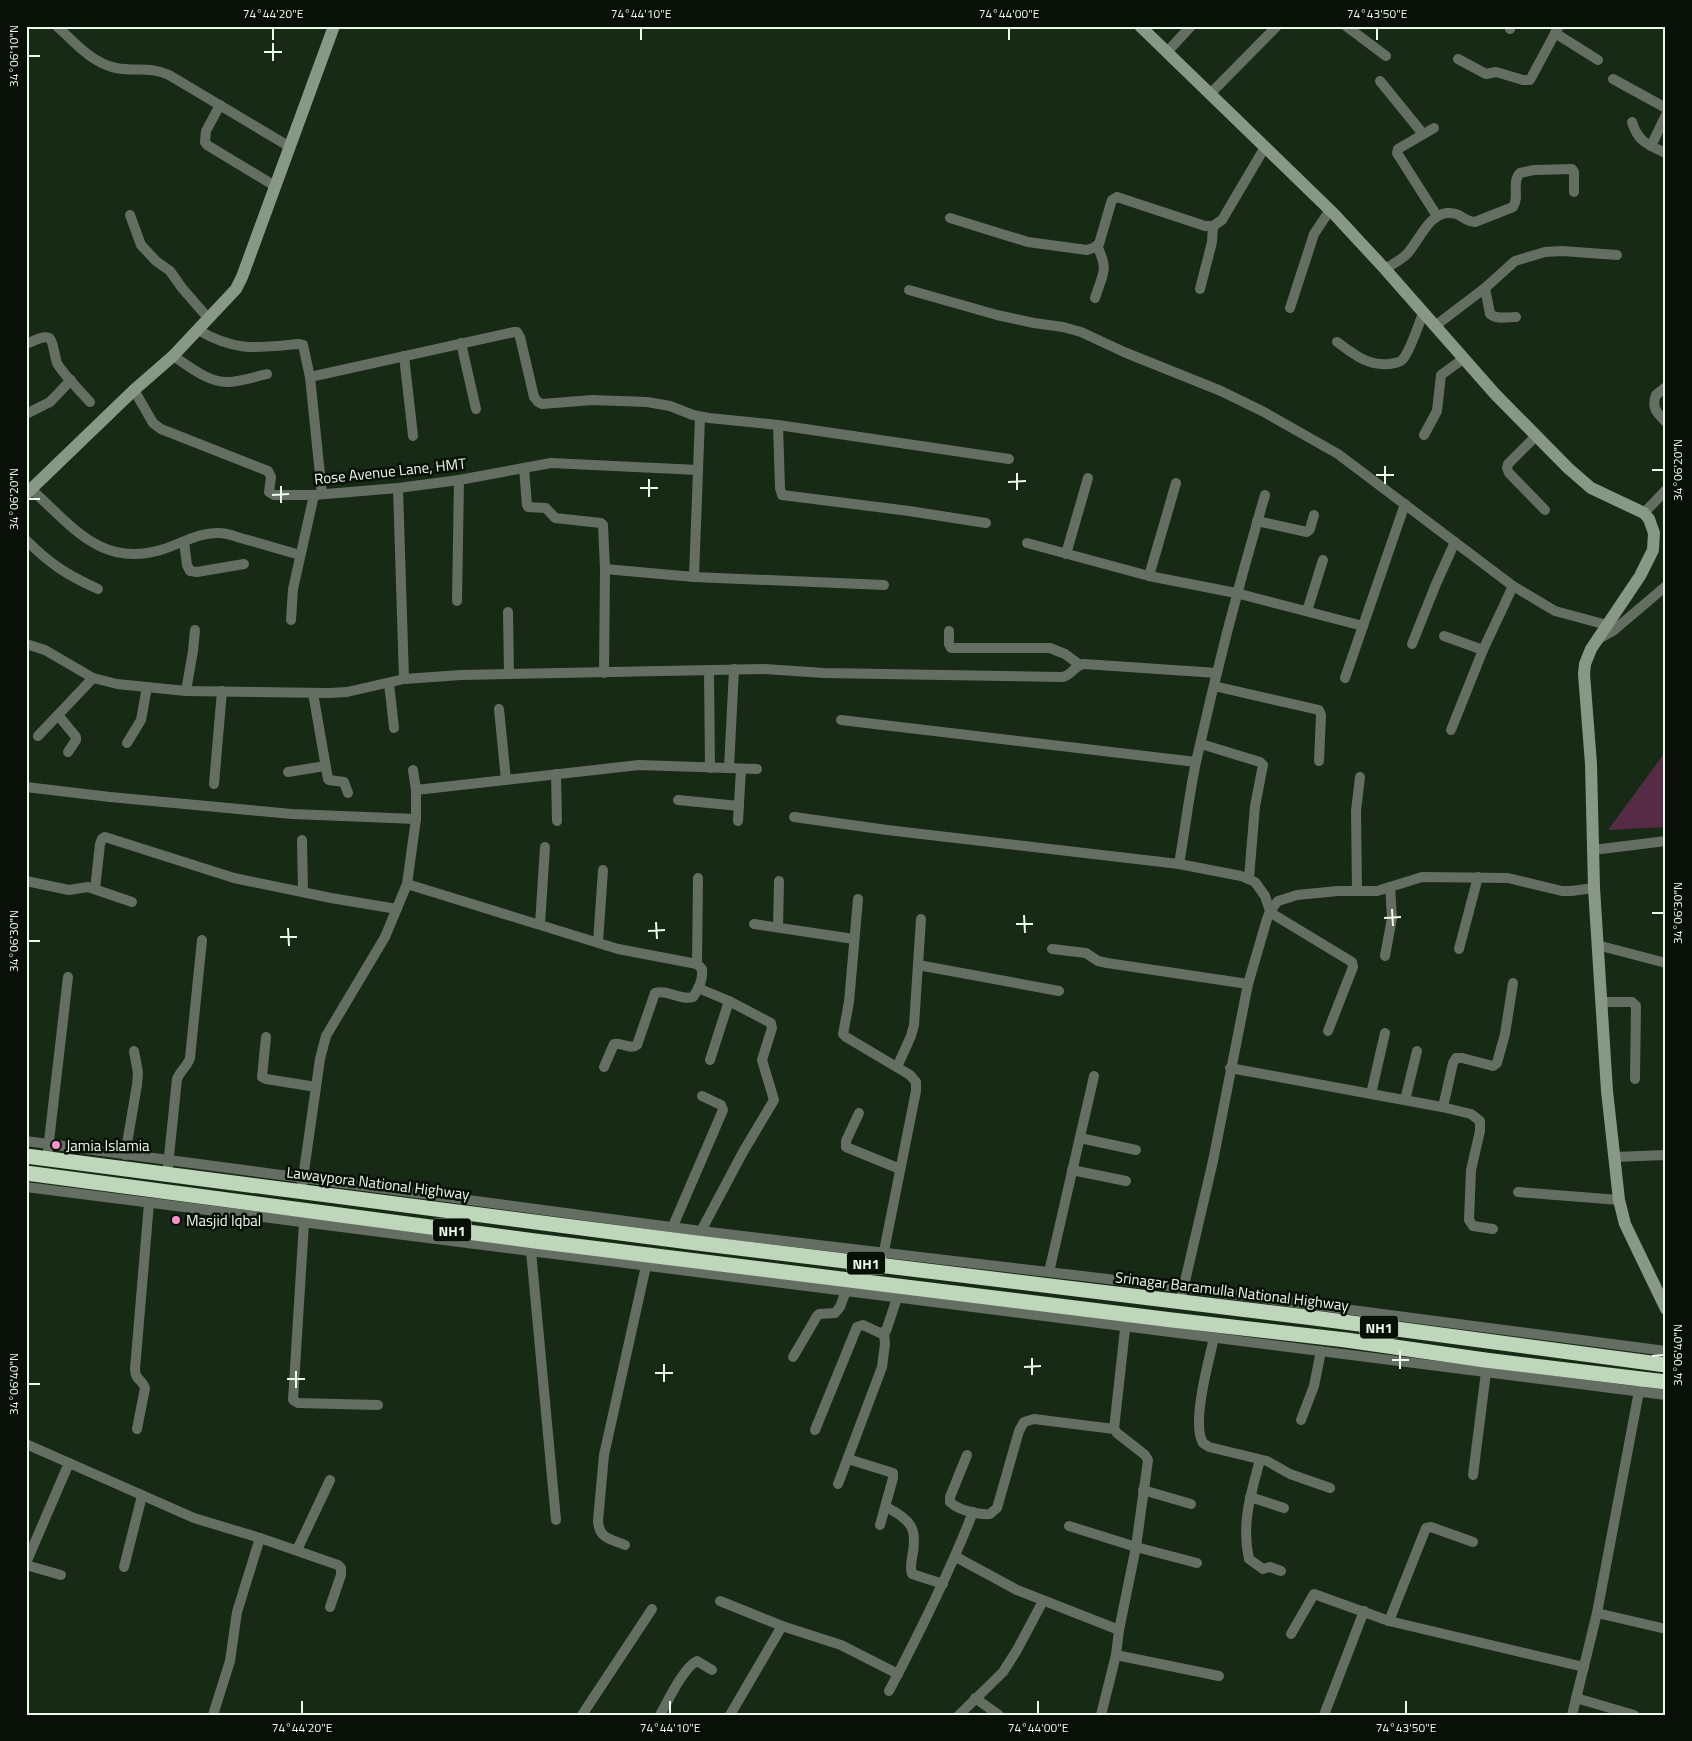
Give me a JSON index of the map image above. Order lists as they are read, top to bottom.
{
  "streets": {
    "highway": ["Lawaypora National Highway", "NH1", "Srinagar Baramulla National Highway"],
    "street": ["Rose Avenue Lane, HMT"]
  },
  "crossings": [
    ["Lawaypora National Highway", "NH1"],
    ["NH1", "Srinagar Baramulla National Highway"]
  ],
  "places": ["Jamia Islamia", "Masjid Iqbal"],
  "coordinates": [
    "74°44'20\"E",
    "74°44'10\"E",
    "74°44'00\"E",
    "74°43'50\"E",
    "34°06'10\"N",
    "34°06'20\"N",
    "34°06'30\"N",
    "34°06'40\"N"
  ]
}
